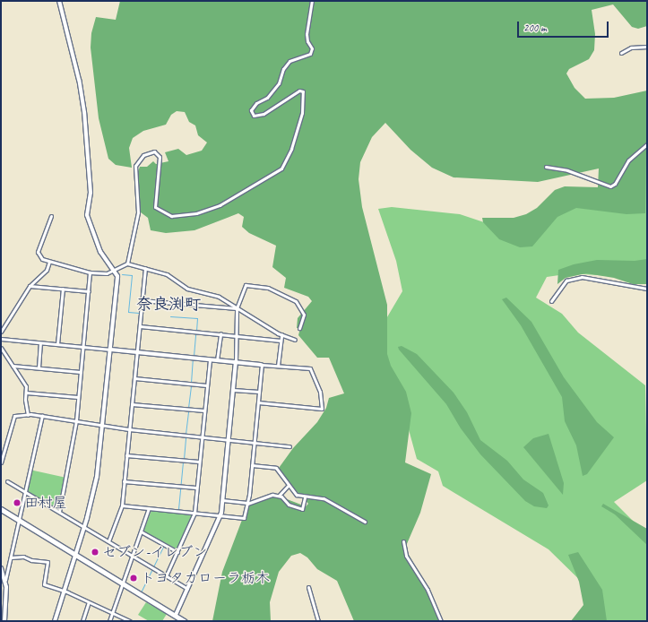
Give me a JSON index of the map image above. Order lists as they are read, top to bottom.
{
  "districts": ["奈良渕町"],
  "places": ["田村屋", "セブン-イレブン", "トヨタカローラ栃木"],
  "scale_bar": "200 m"
}
